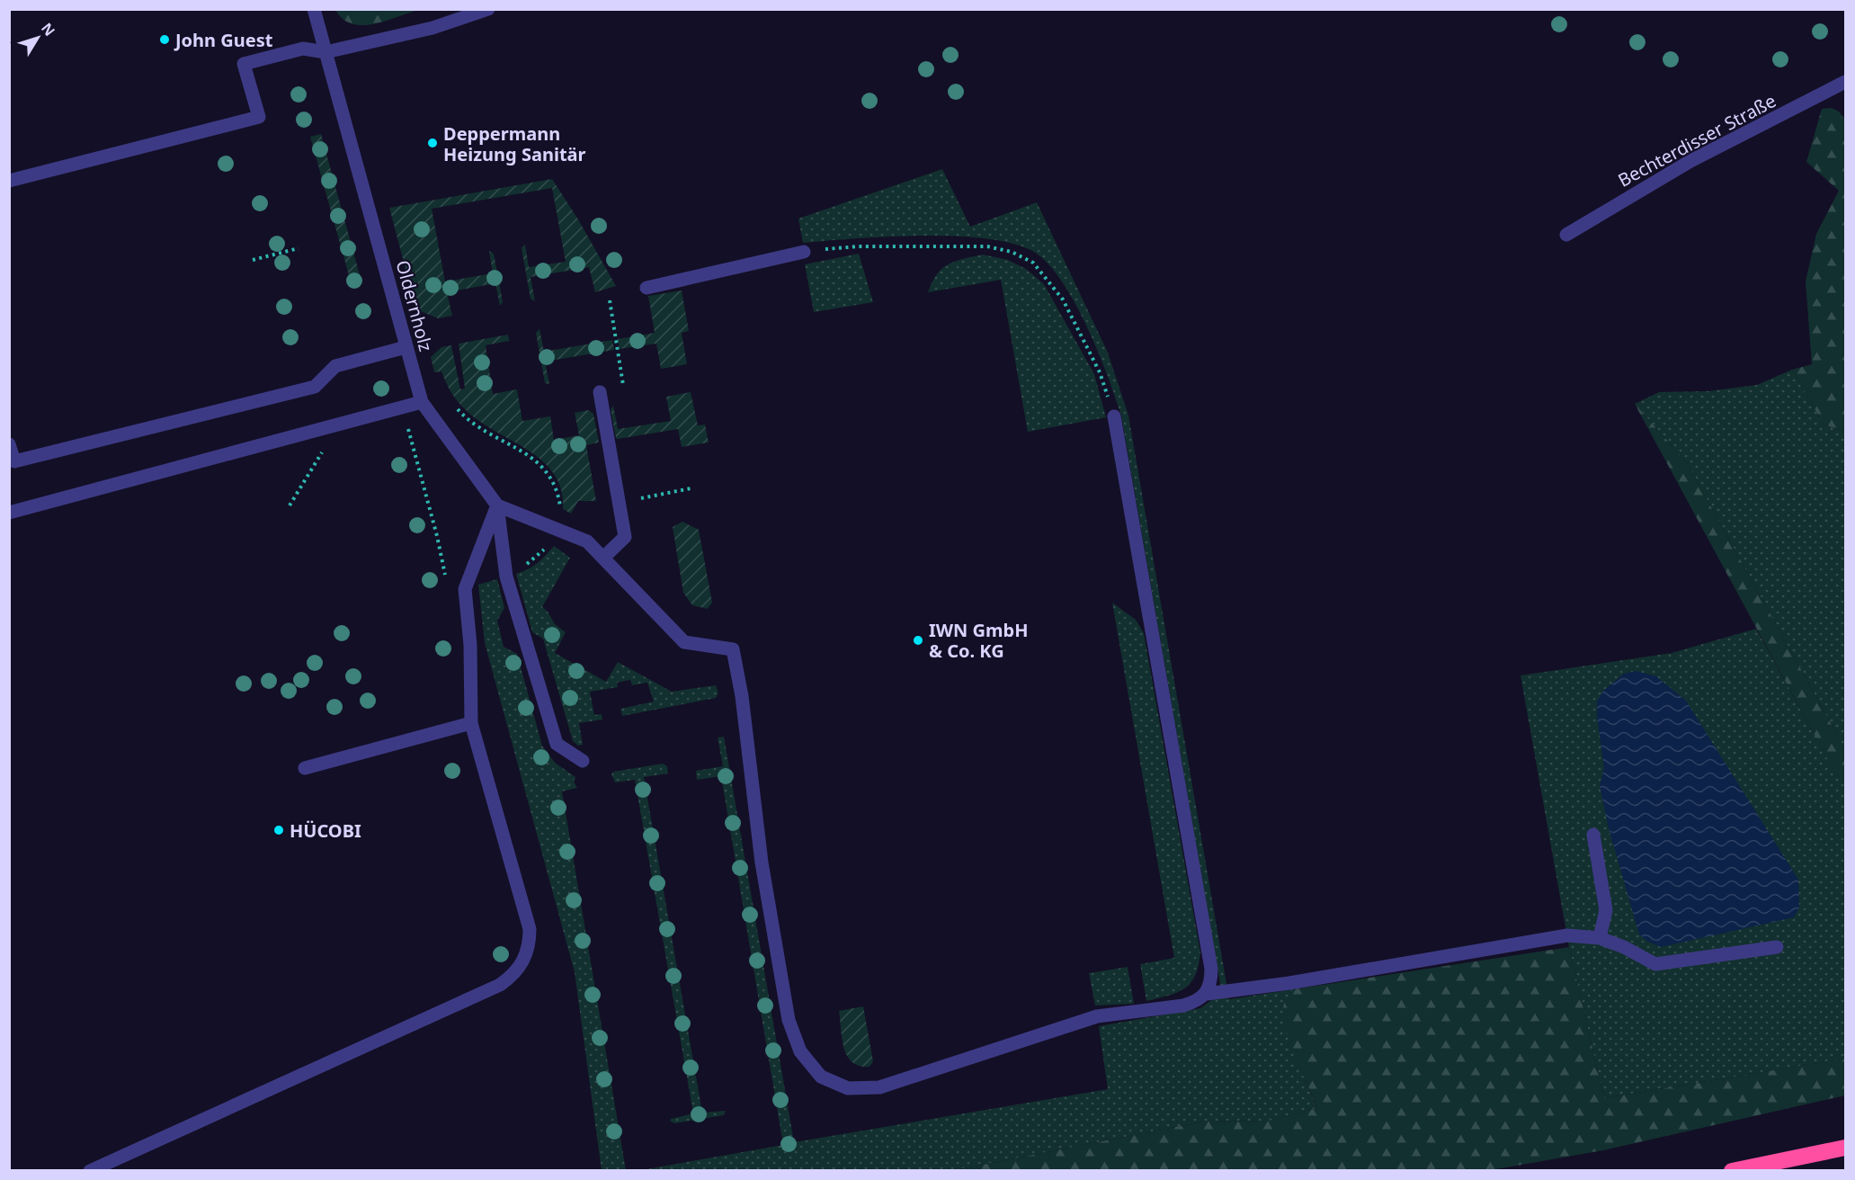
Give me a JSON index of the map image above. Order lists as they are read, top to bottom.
{
  "streets": {
    "street": ["Bechterdisser Straße", "Oldernholz"]
  },
  "places": [
    "John Guest",
    "Deppermann Heizung Sanitär",
    "IWN GmbH & Co. KG",
    "HÜCOBI"
  ],
  "north": "top right"
}
